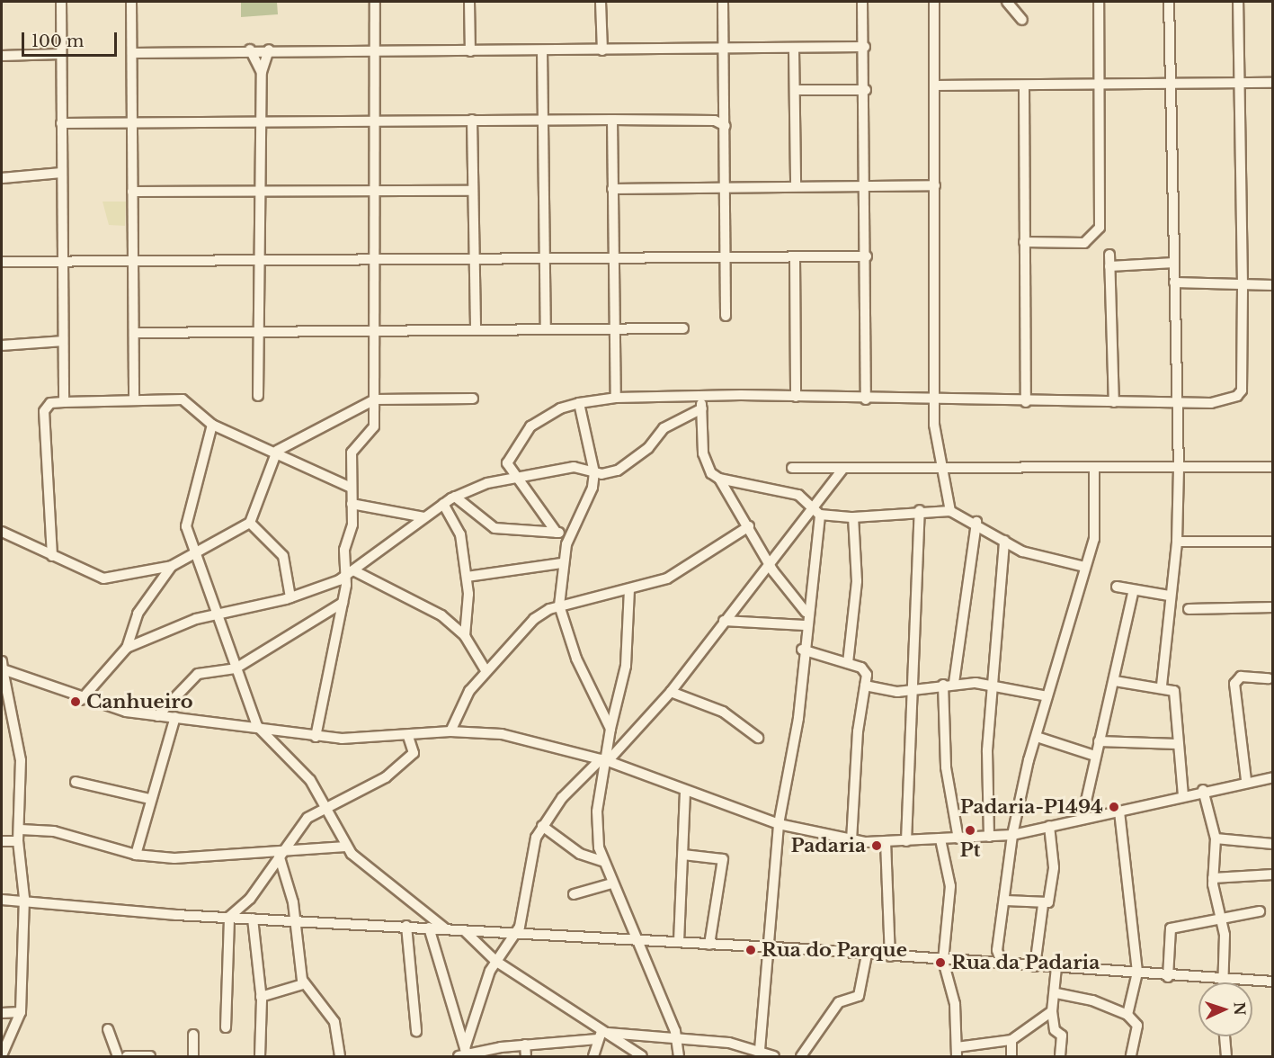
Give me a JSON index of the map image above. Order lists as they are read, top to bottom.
{
  "places": [
    "Canhueiro",
    "Padaria-P1494",
    "Pt",
    "Padaria",
    "Rua do Parque",
    "Rua da Padaria"
  ],
  "scale_bar": "100 m",
  "north": "right"
}
